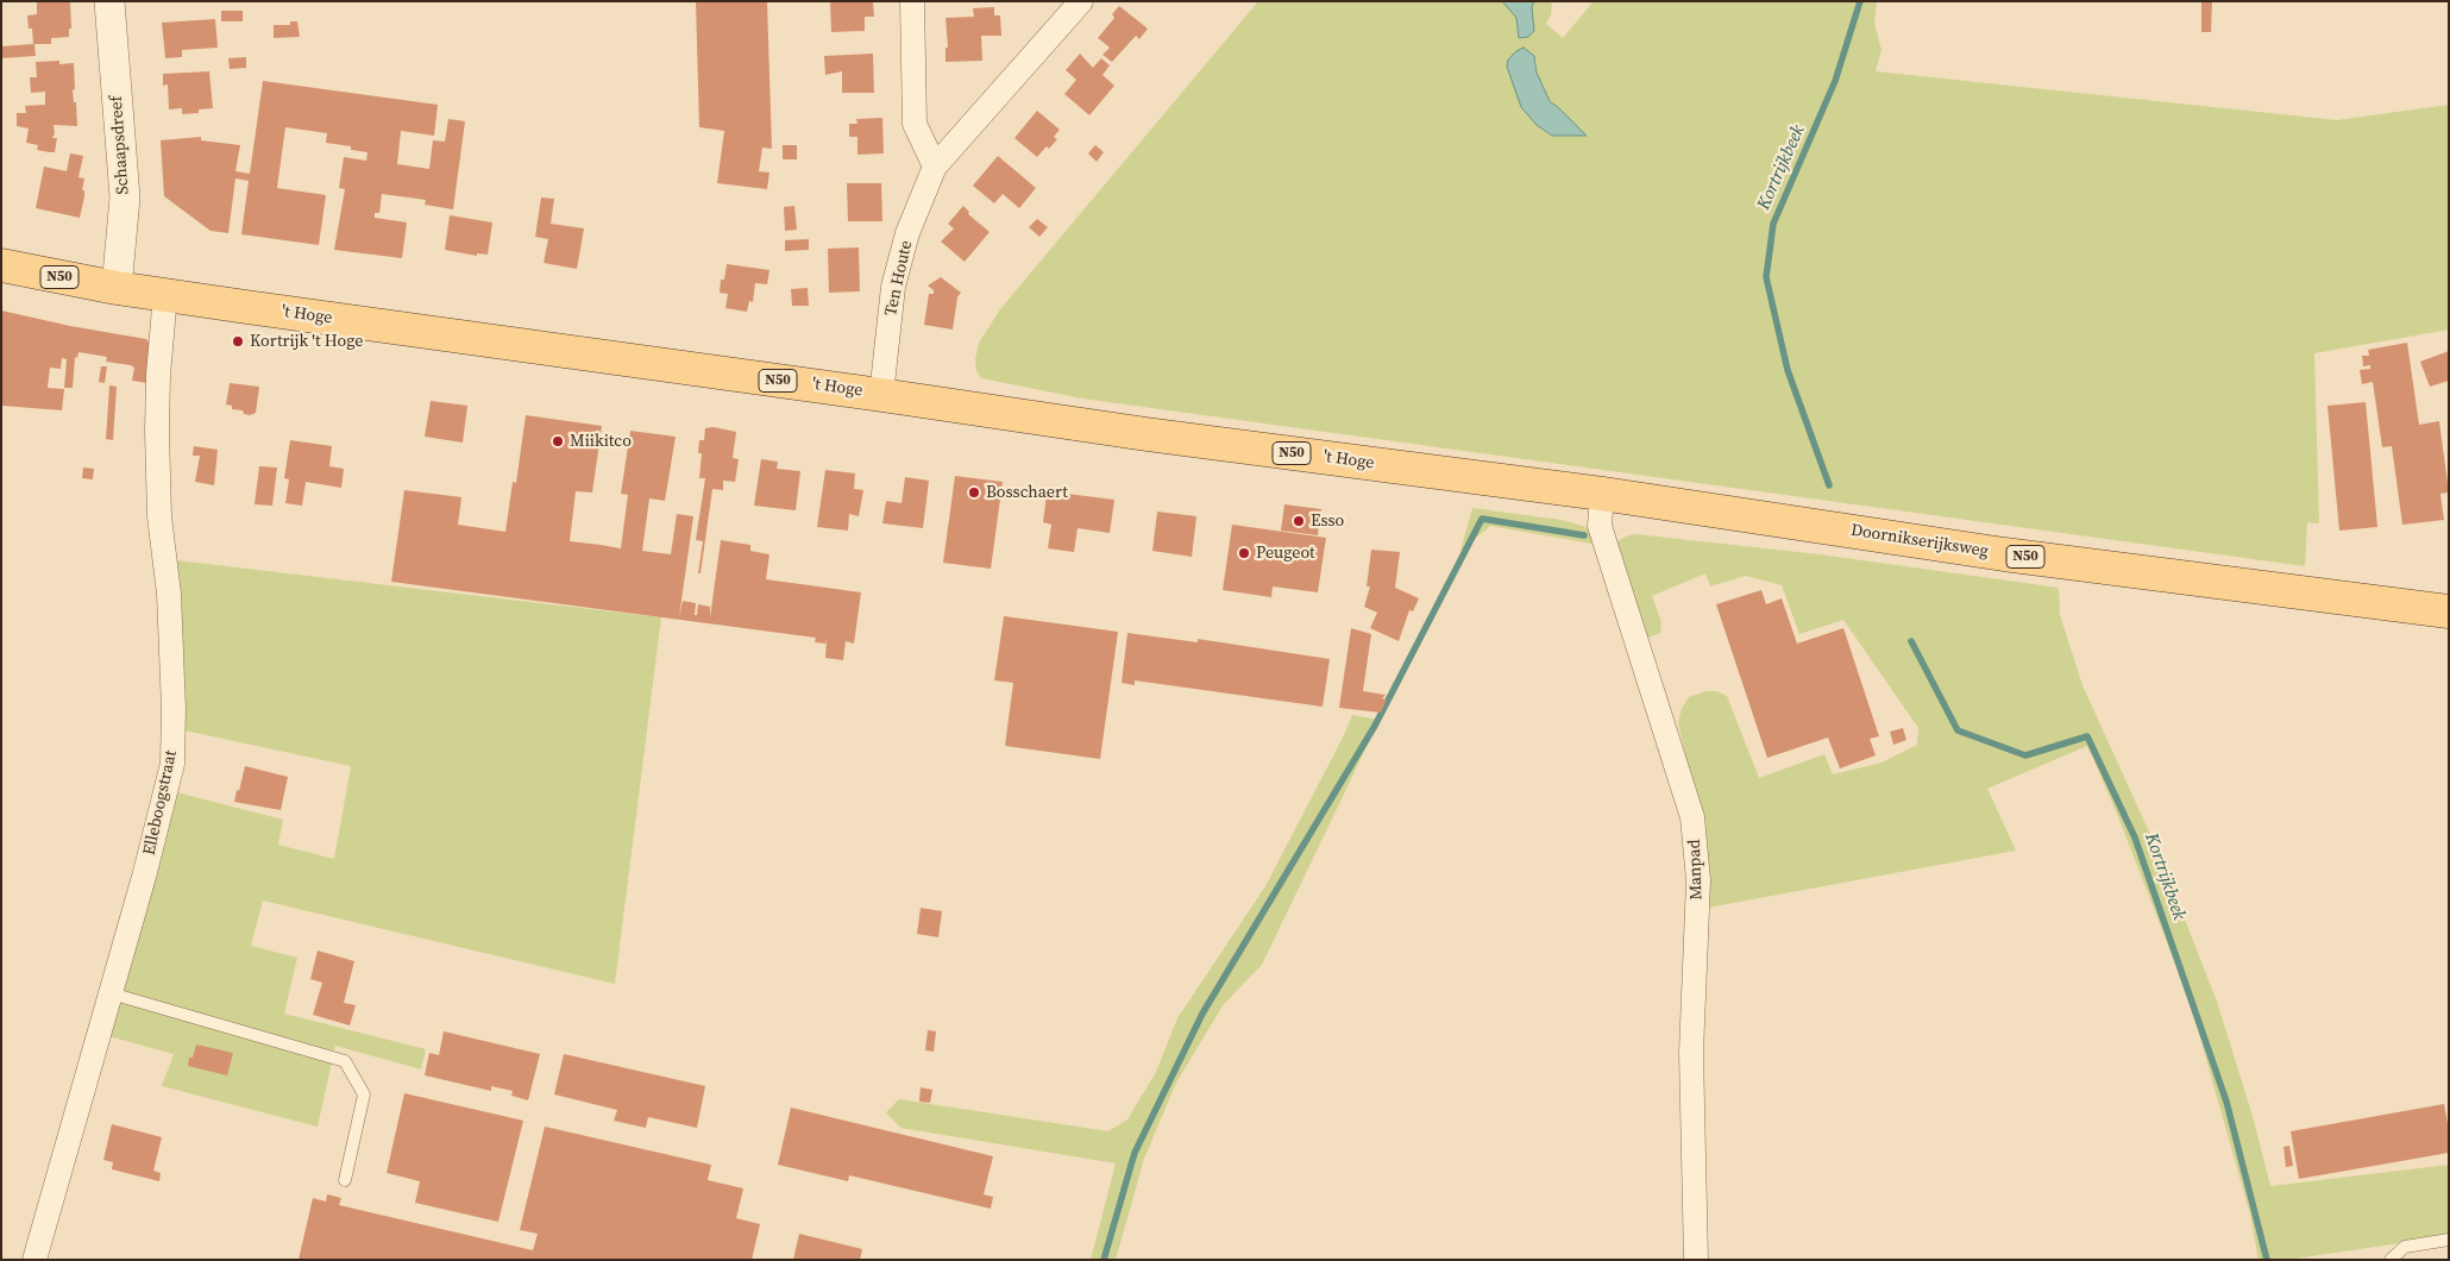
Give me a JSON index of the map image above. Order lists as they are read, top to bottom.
{
  "streets": {
    "main road": ["N50", "'t Hoge", "Doornikserijksweg"],
    "street": [
      "Schaapsdreef",
      "Ten Houte",
      "Elleboogstraat",
      "Manpad"
    ]
  },
  "crossings": [
    ["Schaapsdreef", "'t Hoge"],
    ["Ten Houte", "'t Hoge"],
    ["'t Hoge", "Doornikserijksweg"],
    ["'t Hoge", "Elleboogstraat"],
    ["'t Hoge", "Manpad"],
    ["Doornikserijksweg", "Manpad"]
  ],
  "water": ["Kortrijkbeek"],
  "places": [
    "Kortrijk 't Hoge",
    "Miikitco",
    "Bosschaert",
    "Esso",
    "Peugeot"
  ]
}
